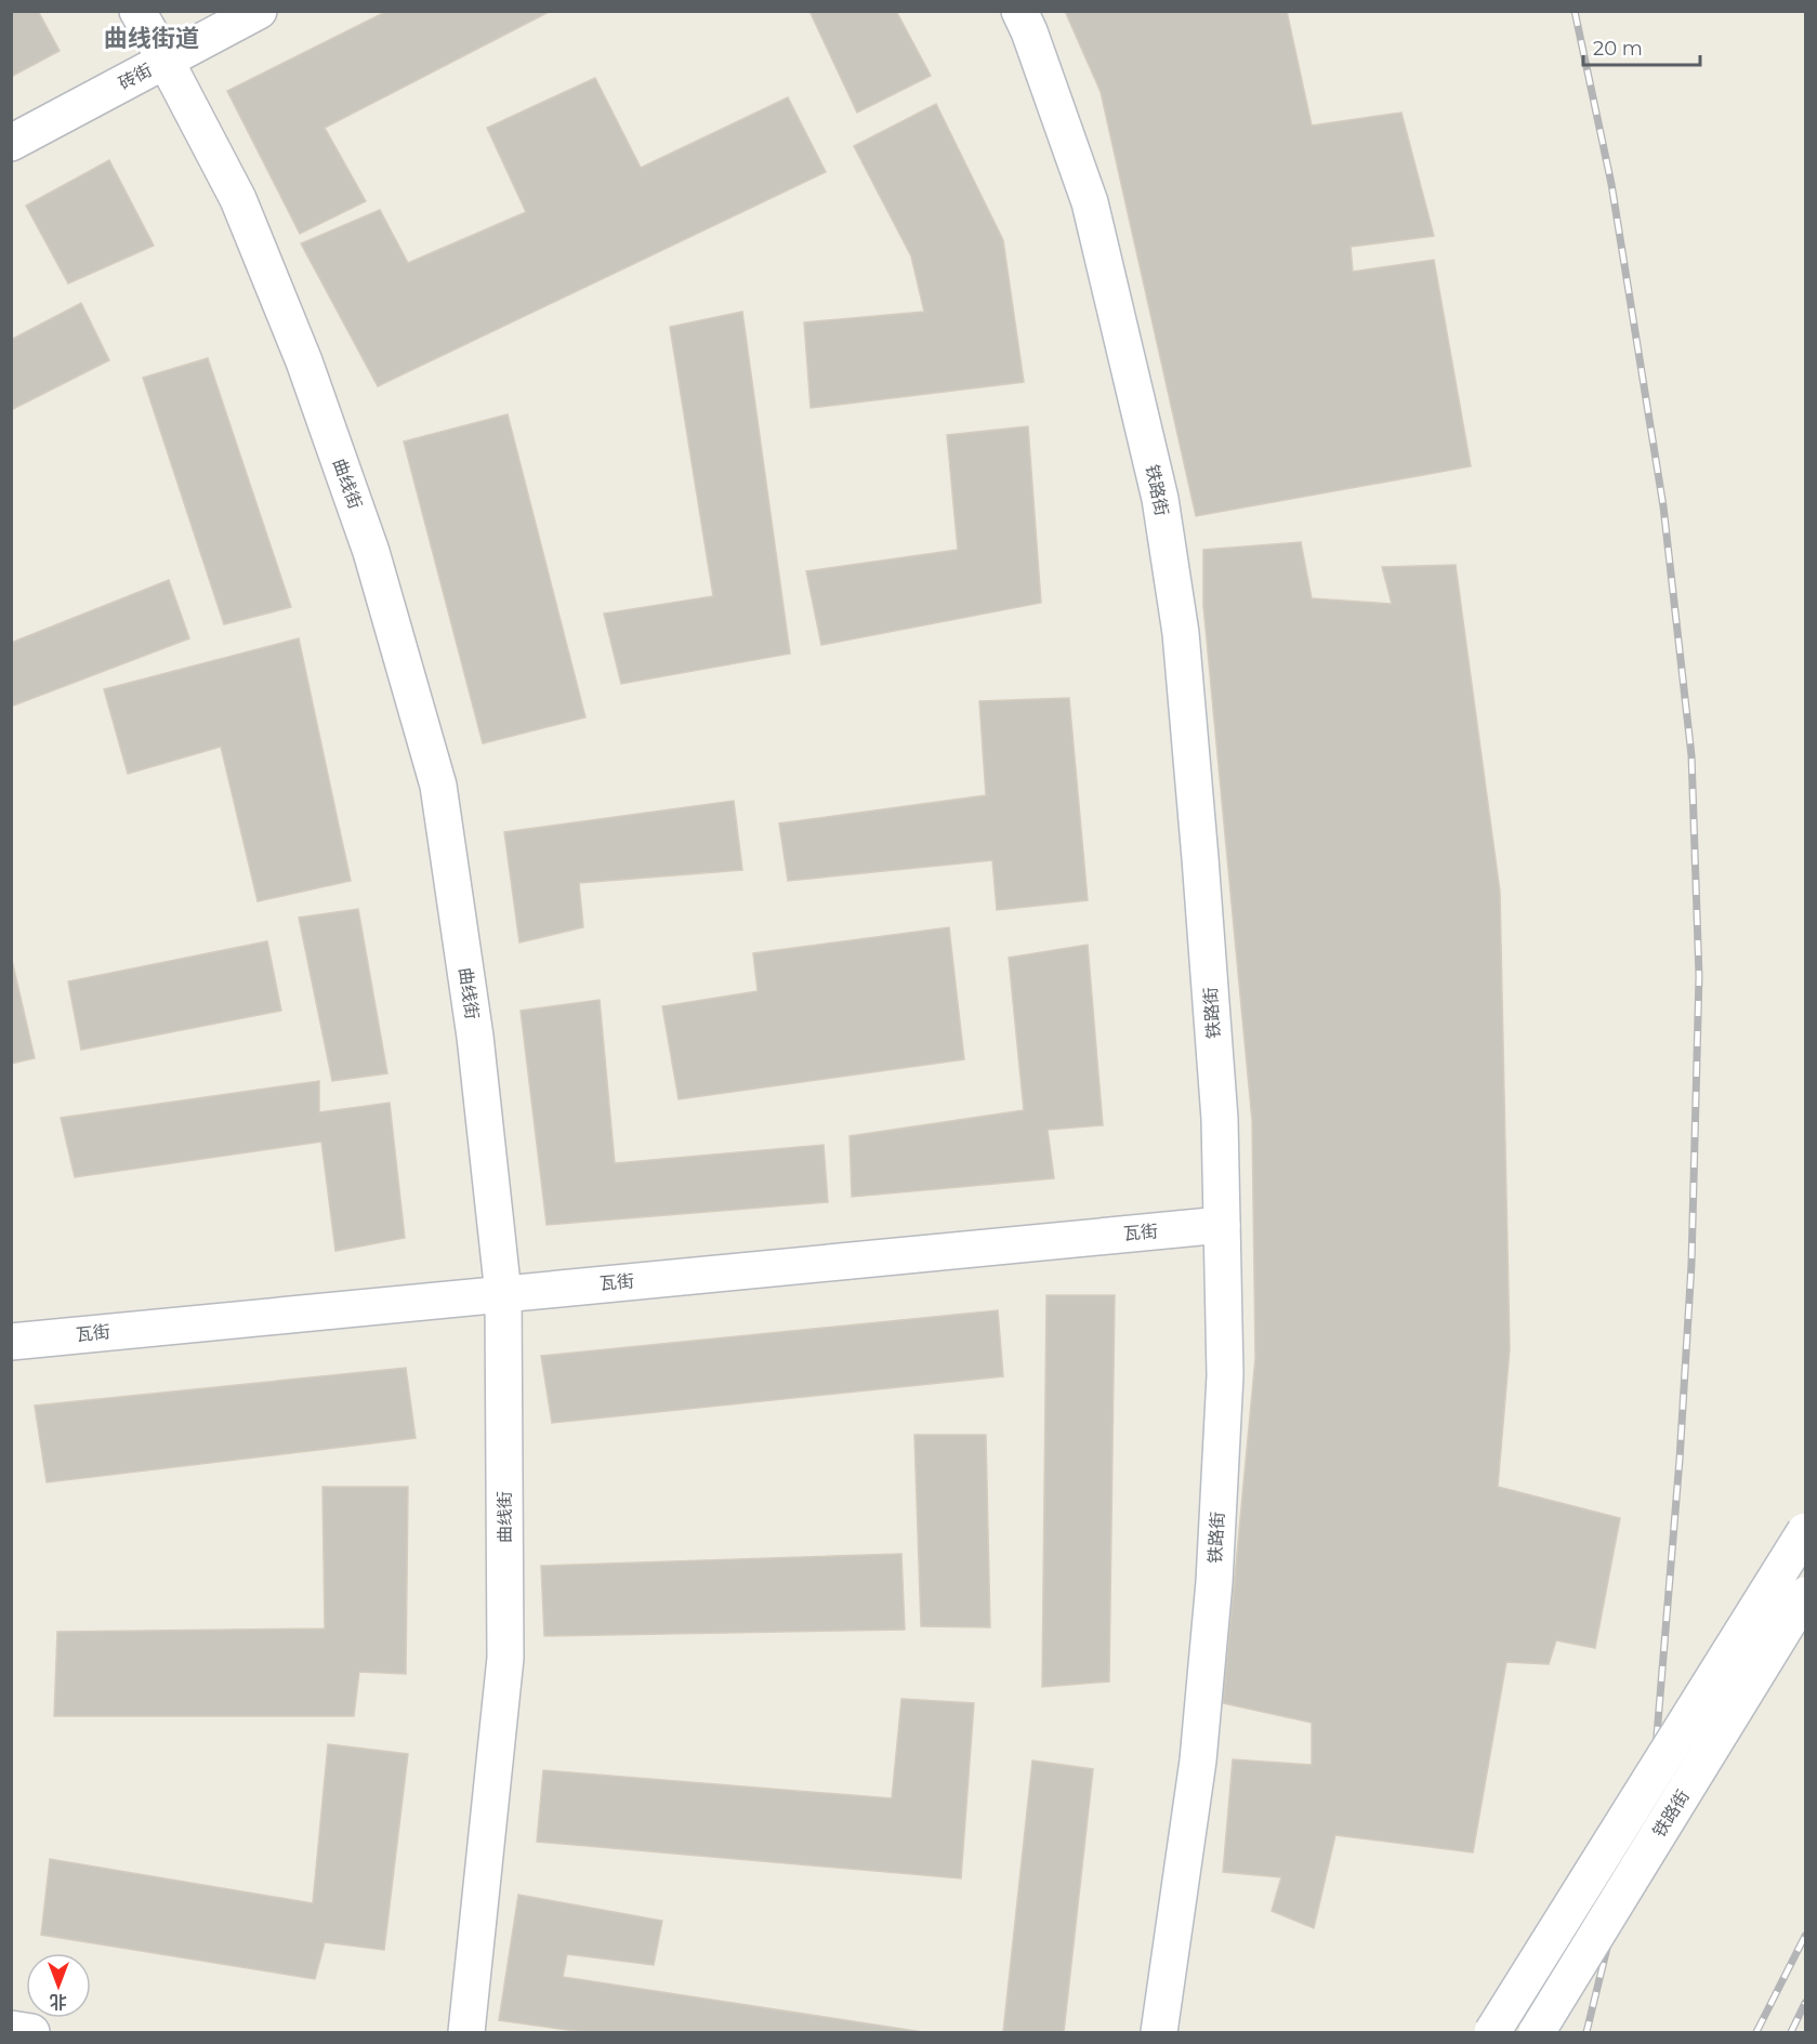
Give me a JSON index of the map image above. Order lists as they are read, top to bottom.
{
  "streets": {
    "street": [
      "砖街",
      "曲线街",
      "铁路街",
      "瓦街"
    ]
  },
  "crossings": [
    ["砖街", "曲线街"],
    ["曲线街", "瓦街"],
    ["铁路街", "瓦街"]
  ],
  "districts": ["曲线街道"],
  "scale_bar": "20 m",
  "north": "bottom"
}
